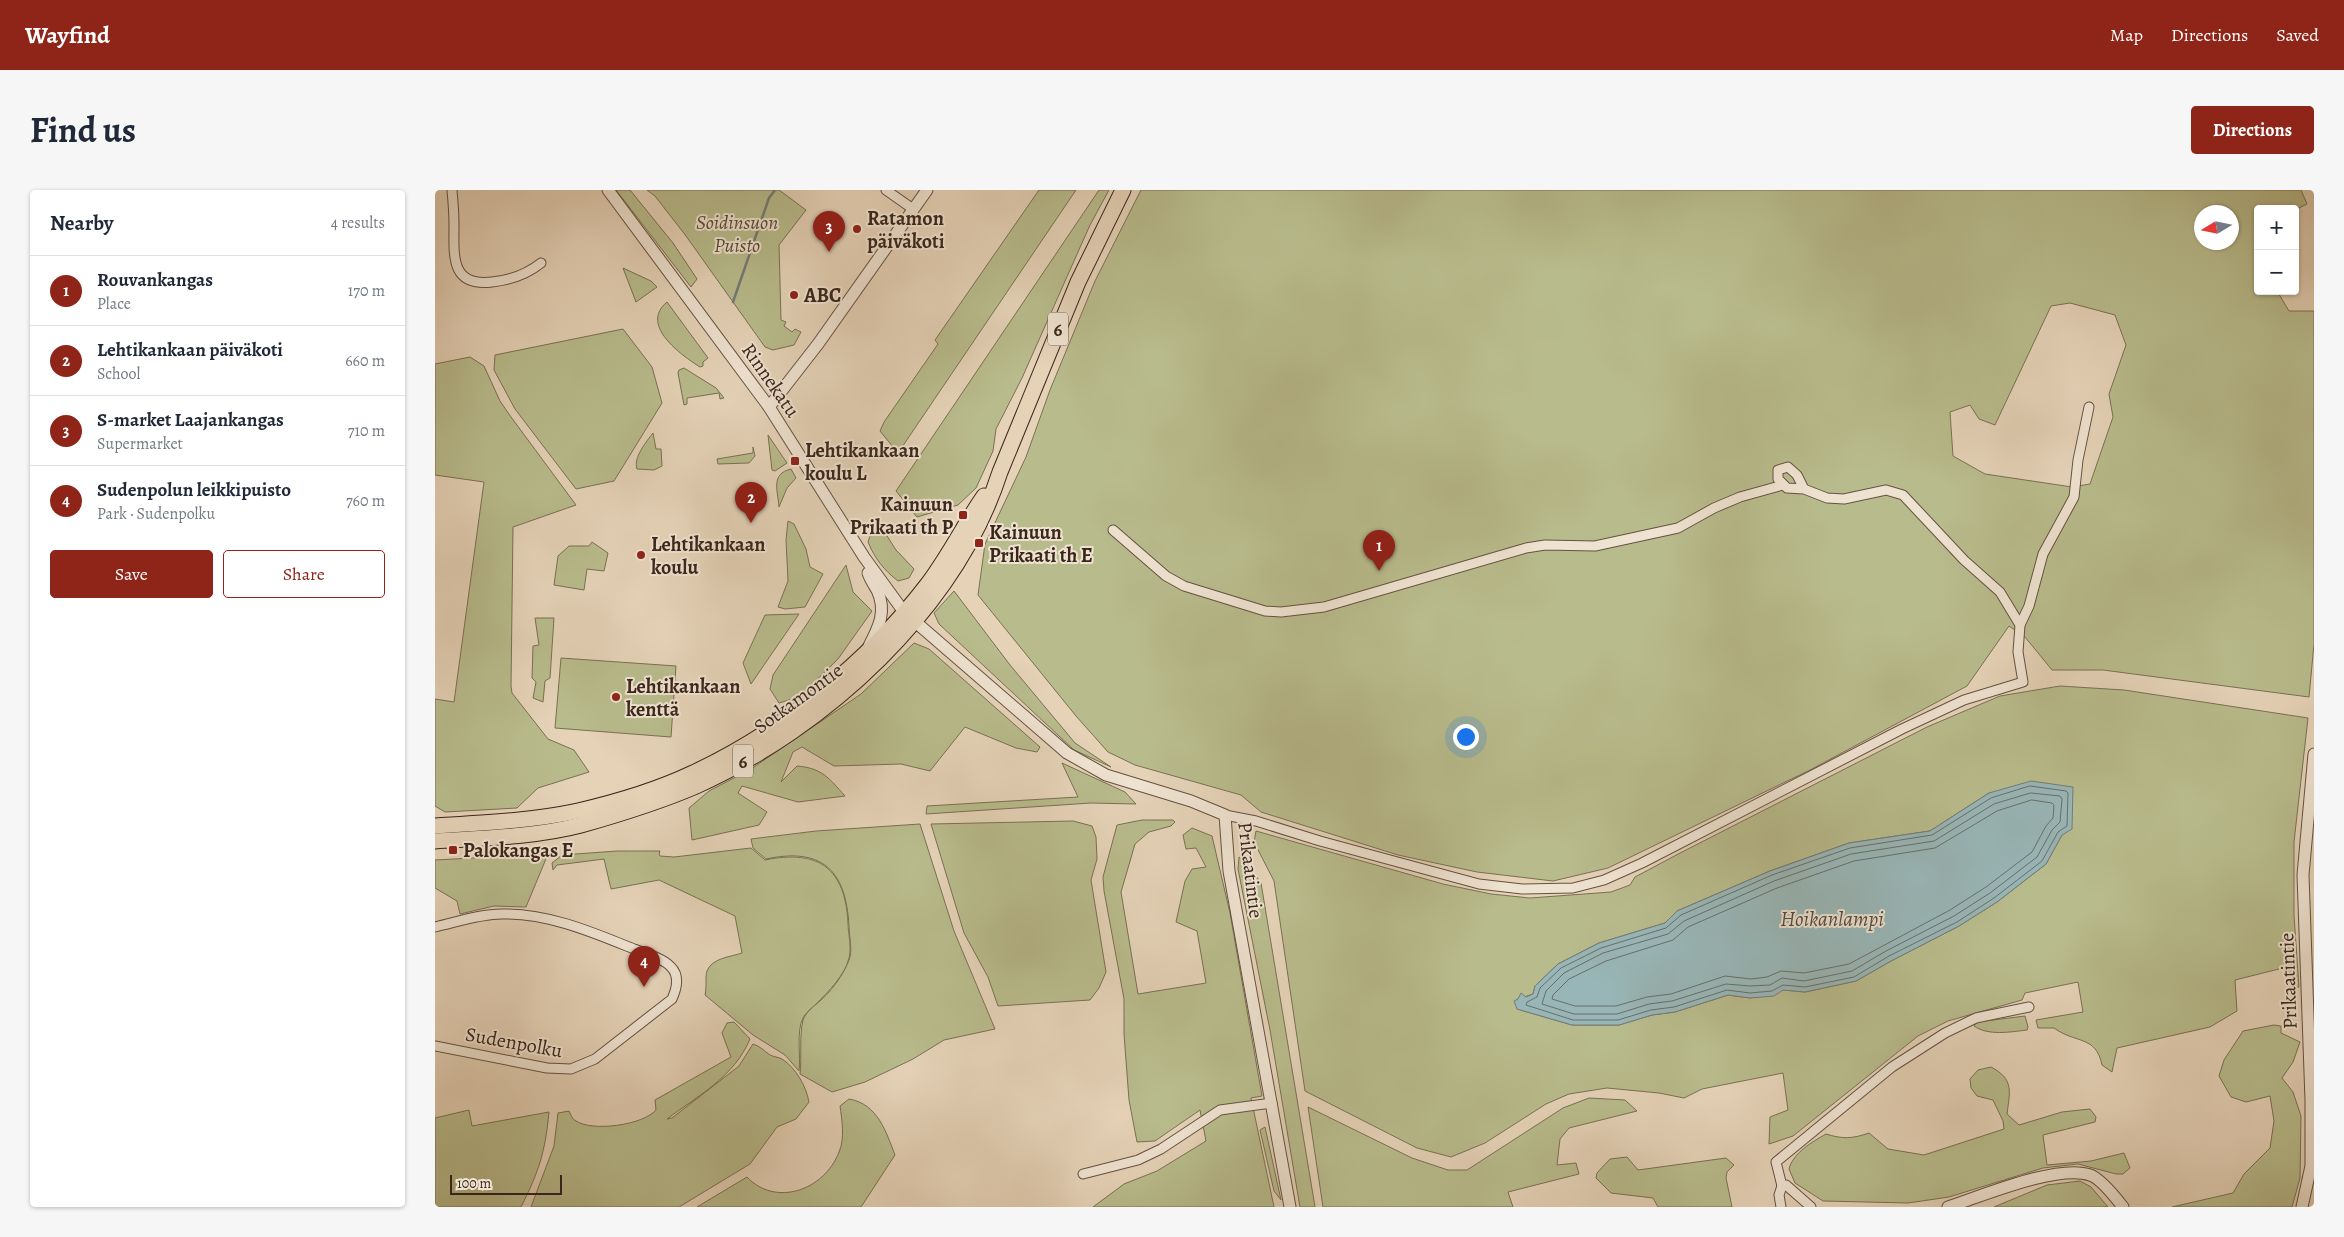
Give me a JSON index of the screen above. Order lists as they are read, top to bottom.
{
  "streets": {
    "highway": ["6", "Sotkamontie"],
    "street": ["Rinnekatu", "Prikaatintie", "Sudenpolku"]
  },
  "crossings": [
    ["Rinnekatu", "Sotkamontie"],
    ["Rinnekatu", "Prikaatintie"],
    ["Sotkamontie", "Prikaatintie"]
  ],
  "water": ["Hoikanlampi"],
  "parks": ["Soidinsuon Puisto"],
  "places": {
    "other": [
      "Ratamon päiväkoti",
      "ABC",
      "Lehtikankaan koulu",
      "Lehtikankaan kenttä"
    ],
    "transit": [
      "Lehtikankaan koulu L",
      "Kainuun Prikaati th P",
      "Kainuun Prikaati th E",
      "Palokangas E"
    ]
  },
  "scale_bar": "100 m",
  "north": "left",
  "page": {
    "header": "Wayfind",
    "nav": ["Map", "Directions", "Saved"],
    "title": "Find us",
    "buttons": [
      "Directions",
      ["Save", "Share"]
    ],
    "heading": ["Nearby", "4 results"],
    "map_buttons": ["+", "−"],
    "pins": [
      "3",
      "2",
      "1",
      "4"
    ],
    "list": [
      {
        "mark": "1",
        "name": "Rouvankangas",
        "note": "Place",
        "value": "170 m"
      },
      {
        "mark": "2",
        "name": "Lehtikankaan päiväkoti",
        "note": "School",
        "value": "660 m"
      },
      {
        "mark": "3",
        "name": "S-market Laajankangas",
        "note": "Supermarket",
        "value": "710 m"
      },
      {
        "mark": "4",
        "name": "Sudenpolun leikkipuisto",
        "note": "Park · Sudenpolku",
        "value": "760 m"
      }
    ],
    "scale": "100 m"
  }
}
